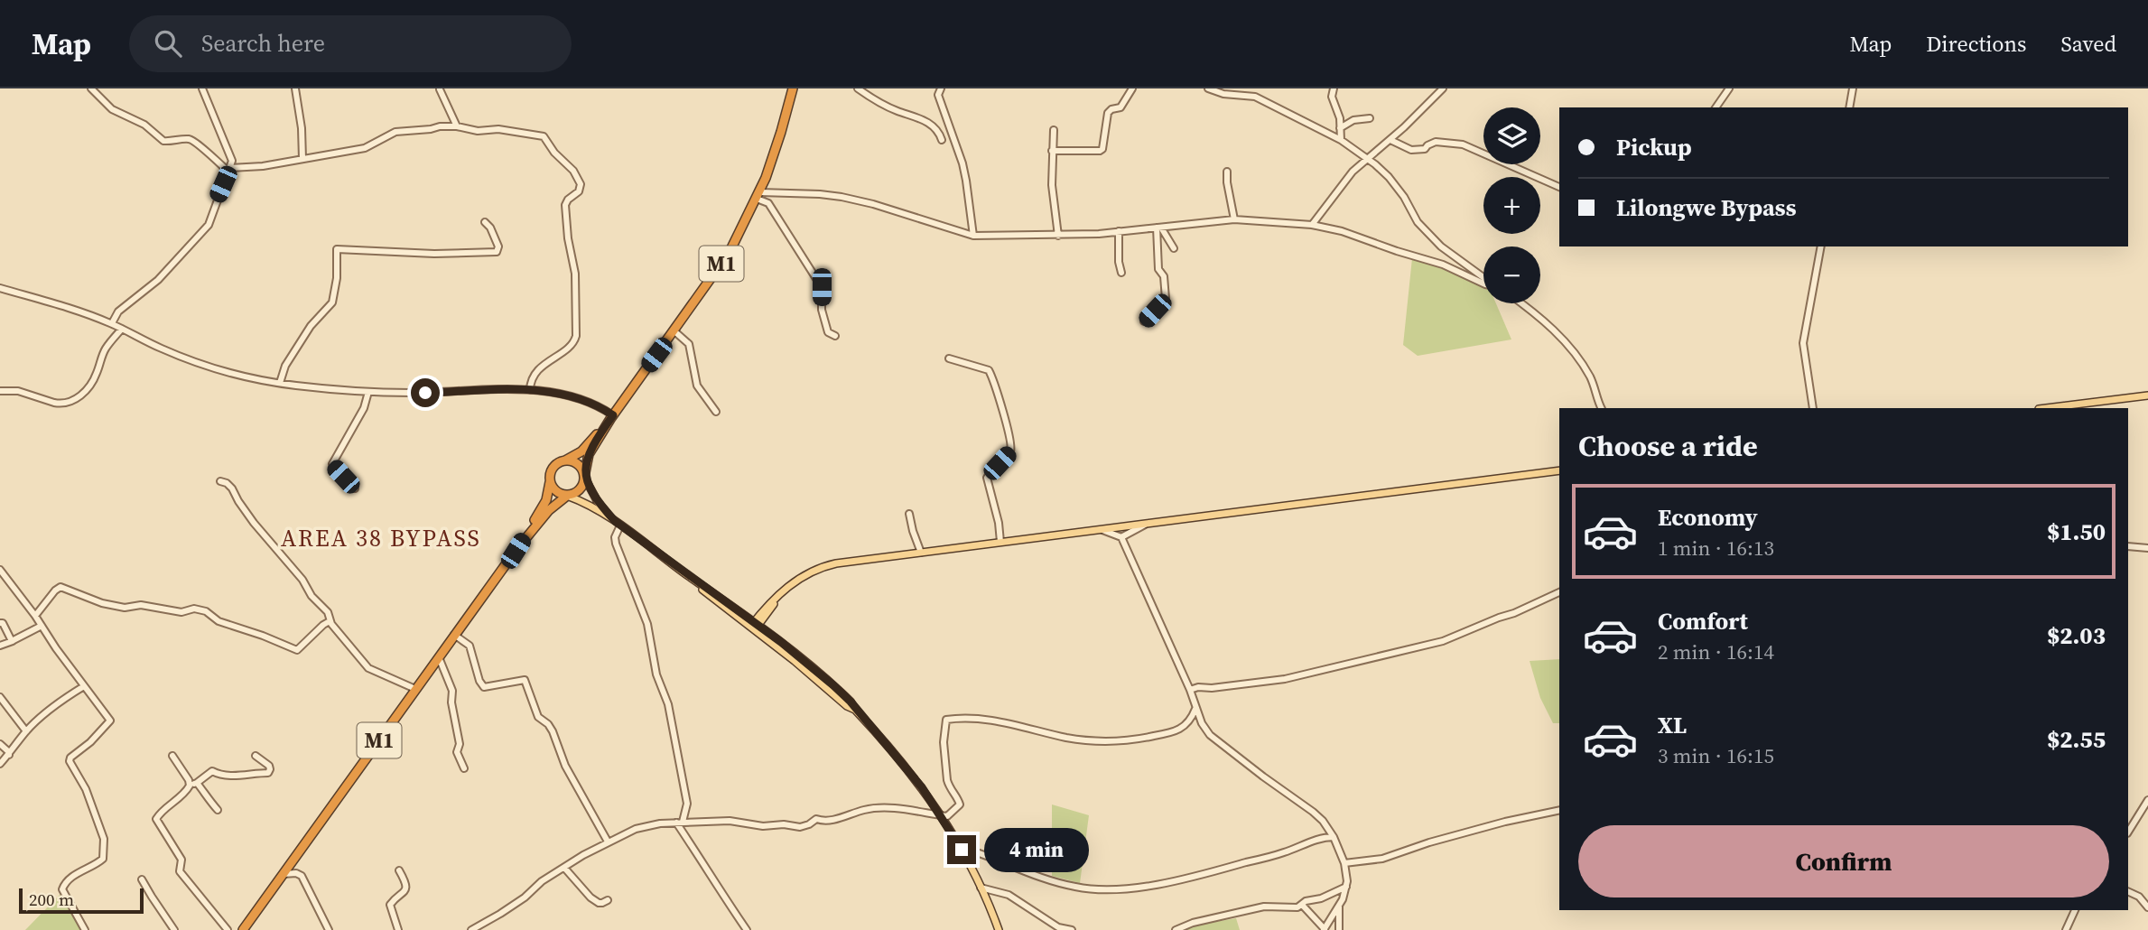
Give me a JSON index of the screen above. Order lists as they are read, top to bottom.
{
  "streets": {
    "highway": ["M1"]
  },
  "districts": ["AREA 38 BYPASS"],
  "scale_bar": "200 m",
  "page": {
    "header": "Map",
    "search": "Search here",
    "nav": ["Map", "Directions", "Saved"],
    "map_buttons": ["+", "−"],
    "banner": ["Pickup", "Lilongwe Bypass"],
    "heading": "Choose a ride",
    "list": [
      {
        "name": "Economy",
        "note": "1 min · 16:13",
        "value": "$1.50"
      },
      {
        "name": "Comfort",
        "note": "2 min · 16:14",
        "value": "$2.03"
      },
      {
        "name": "XL",
        "note": "3 min · 16:15",
        "value": "$2.55"
      }
    ],
    "buttons": "Confirm",
    "bubble": "4 min",
    "scale": "200 m"
  }
}
